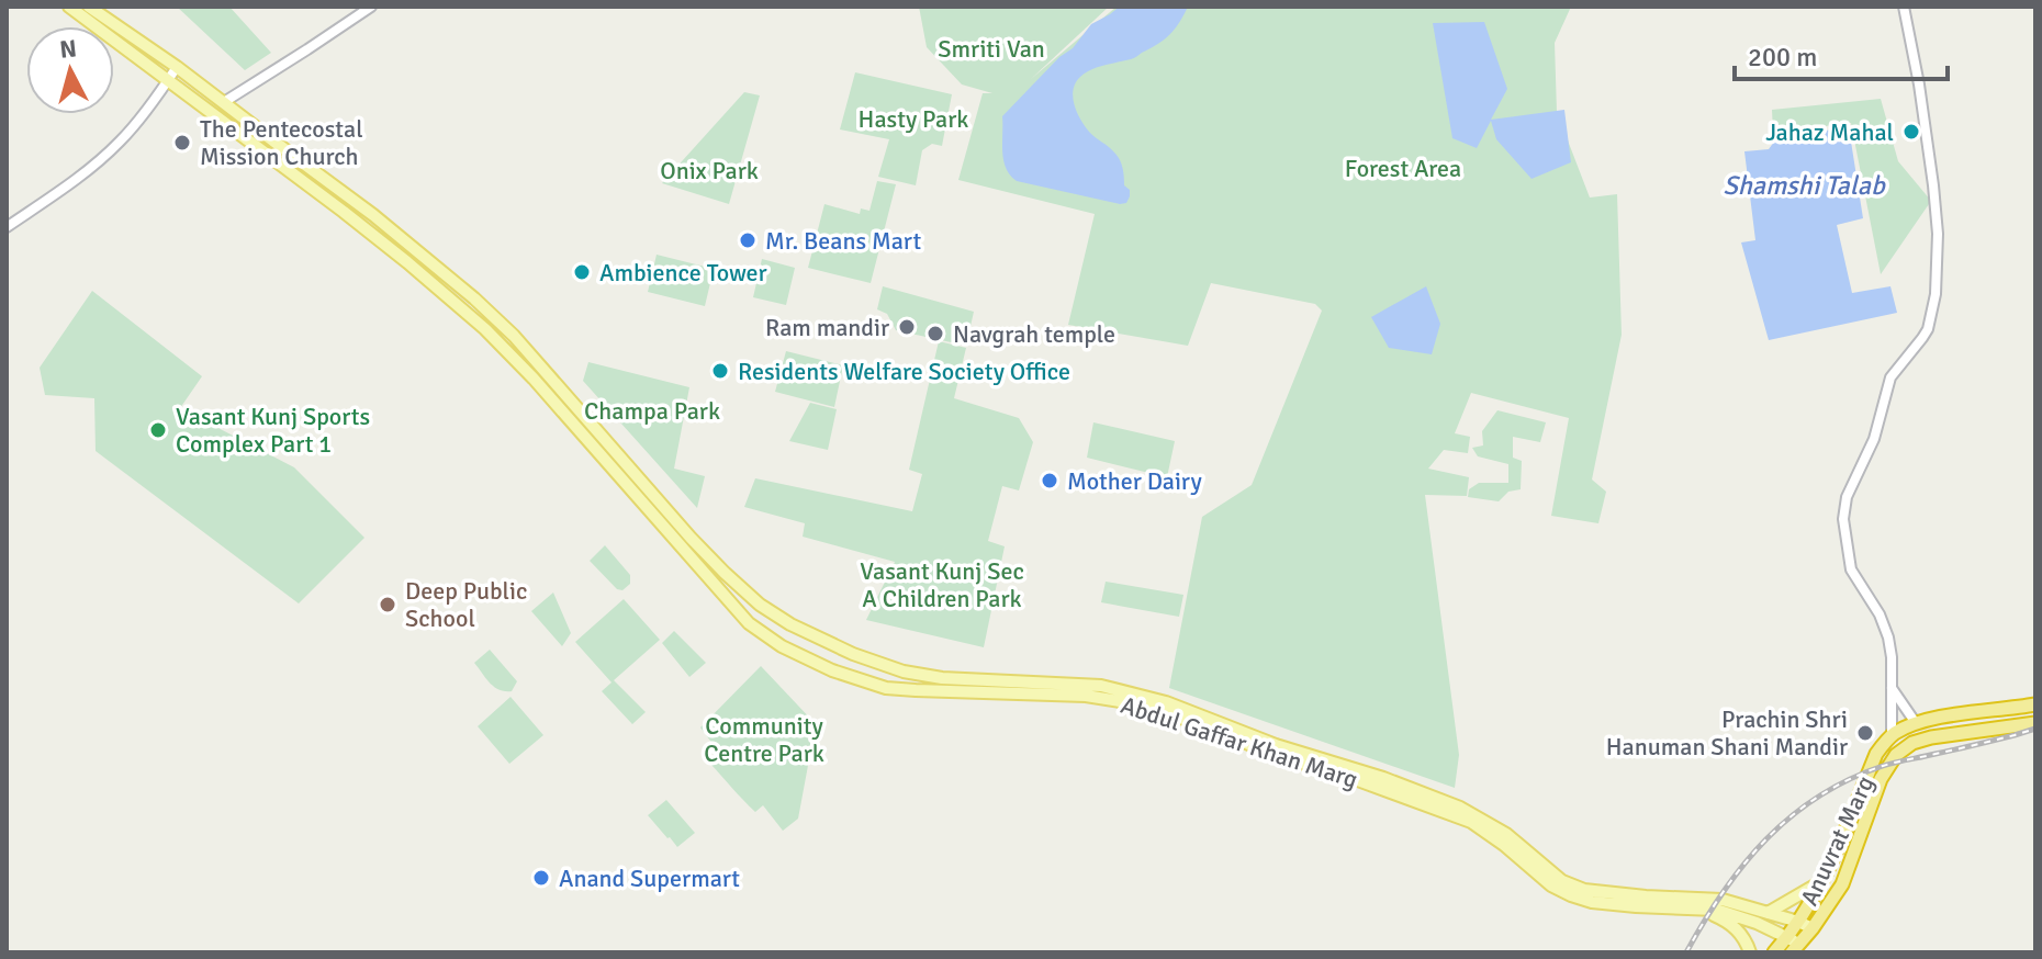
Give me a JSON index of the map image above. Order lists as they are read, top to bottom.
{
  "streets": {
    "highway": ["Anuvrat Marg"],
    "main road": ["Abdul Gaffar Khan Marg"]
  },
  "crossings": [
    ["Abdul Gaffar Khan Marg", "Anuvrat Marg"]
  ],
  "water": ["Shamshi Talab"],
  "parks": [
    "Smriti Van",
    "Hasty Park",
    "Forest Area",
    "Onix Park",
    "Champa Park",
    "Vasant Kunj Sec A Children Park",
    "Community Centre Park"
  ],
  "places": [
    "Jahaz Mahal",
    "The Pentecostal Mission Church",
    "Mr. Beans Mart",
    "Ambience Tower",
    "Ram mandir",
    "Navgrah temple",
    "Residents Welfare Society Office",
    "Vasant Kunj Sports Complex Part 1",
    "Mother Dairy",
    "Deep Public School",
    "Prachin Shri Hanuman Shani Mandir",
    "Anand Supermart"
  ],
  "scale_bar": "200 m",
  "north": "top"
}
